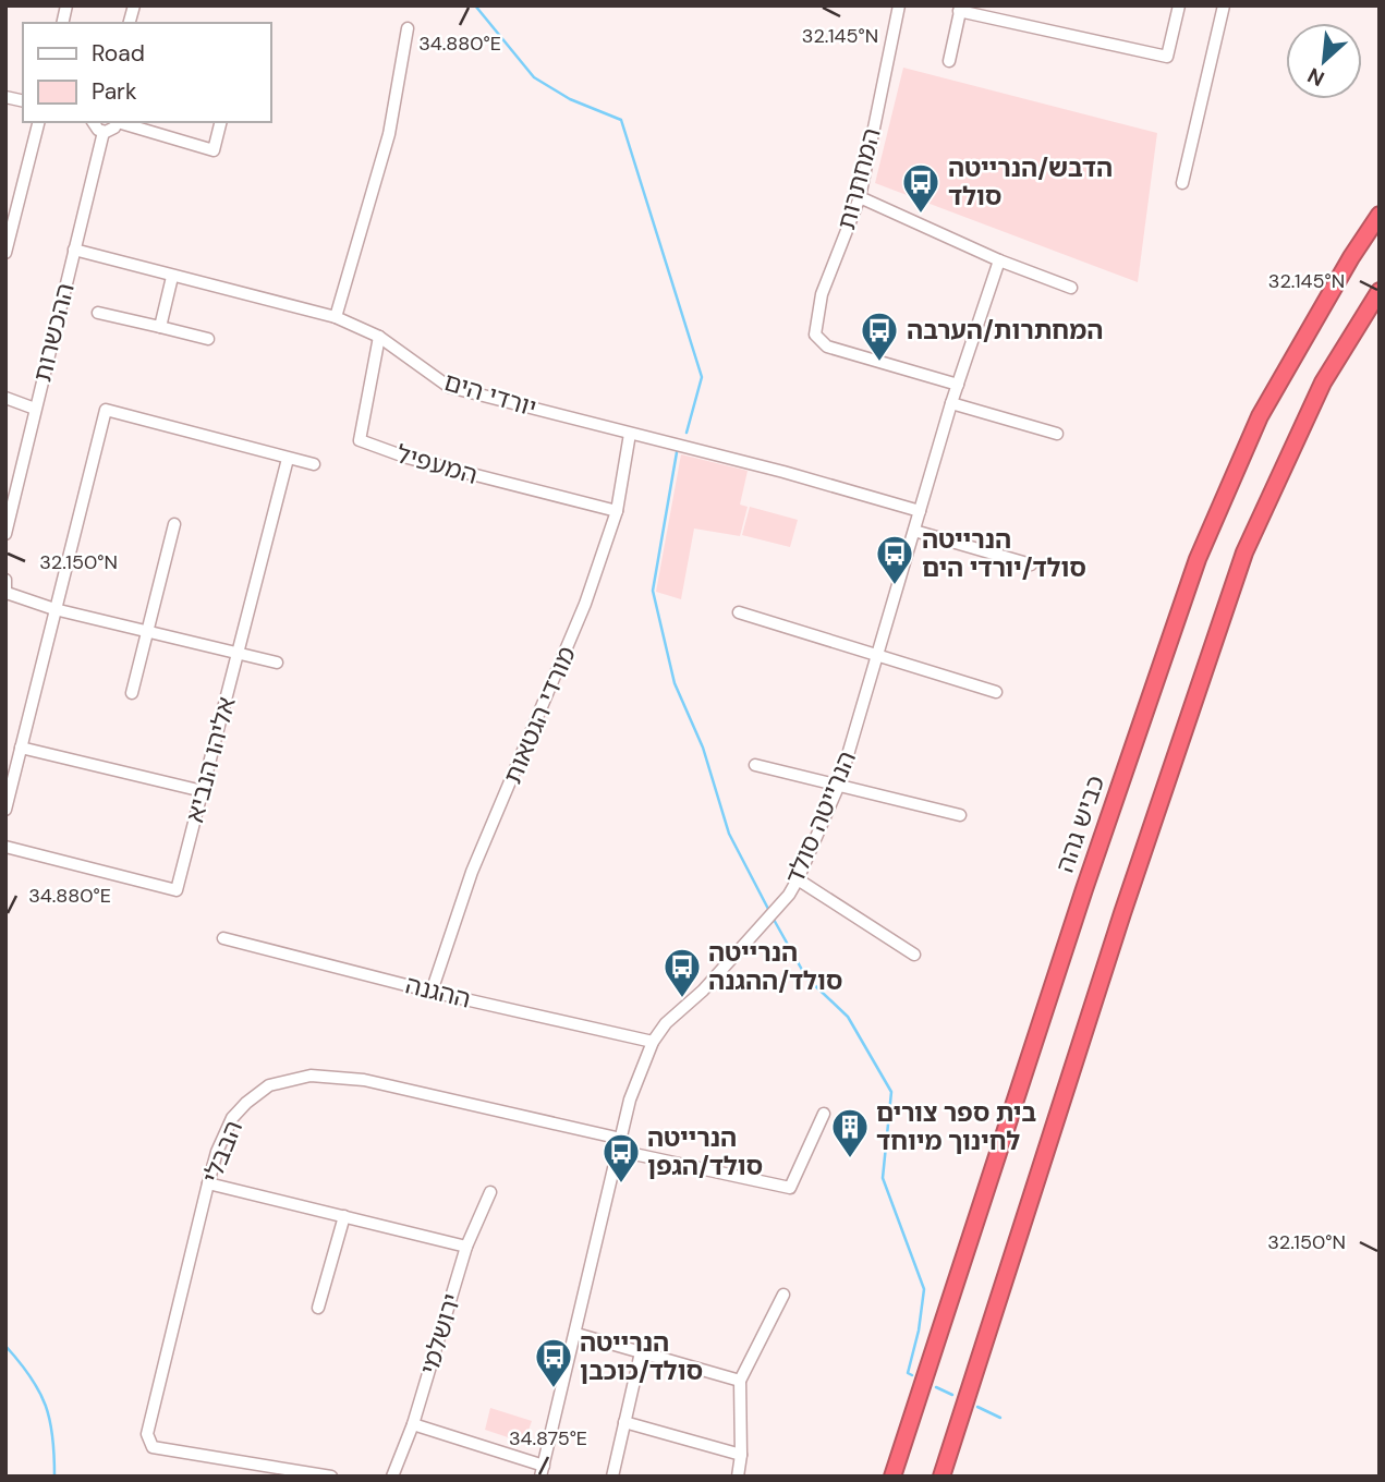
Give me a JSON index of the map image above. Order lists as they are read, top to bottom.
{
  "streets": {
    "highway": ["כביש גהה"],
    "street": [
      "המחתרות",
      "ההכשרות",
      "יורדי הים",
      "המעפיל",
      "מורדי הגטאות",
      "אליהו הנביא",
      "הנרייטה סולד",
      "ההגנה",
      "הבבלי",
      "ירושלמי"
    ]
  },
  "crossings": [
    ["המחתרות", "הנרייטה סולד"],
    ["ההכשרות", "יורדי הים"],
    ["יורדי הים", "המעפיל"],
    ["יורדי הים", "מורדי הגטאות"],
    ["יורדי הים", "הנרייטה סולד"],
    ["המעפיל", "מורדי הגטאות"],
    ["מורדי הגטאות", "ההגנה"],
    ["הנרייטה סולד", "ההגנה"],
    ["הנרייטה סולד", "הבבלי"]
  ],
  "places": {
    "bus stop": [
      "הדבש/הנרייטה סולד",
      "המחתרות/הערבה",
      "הנרייטה סולד/יורדי הים",
      "הנרייטה סולד/ההגנה",
      "הנרייטה סולד/הגפן",
      "הנרייטה סולד/כוכבן"
    ],
    "building": ["בית ספר צורים לחינוך מיוחד"]
  },
  "legend": ["Road", "Park"],
  "north": "bottom left",
  "coordinates": [
    "32.145°N",
    "34.880°E",
    "32.150°N",
    "34.875°E"
  ]
}
